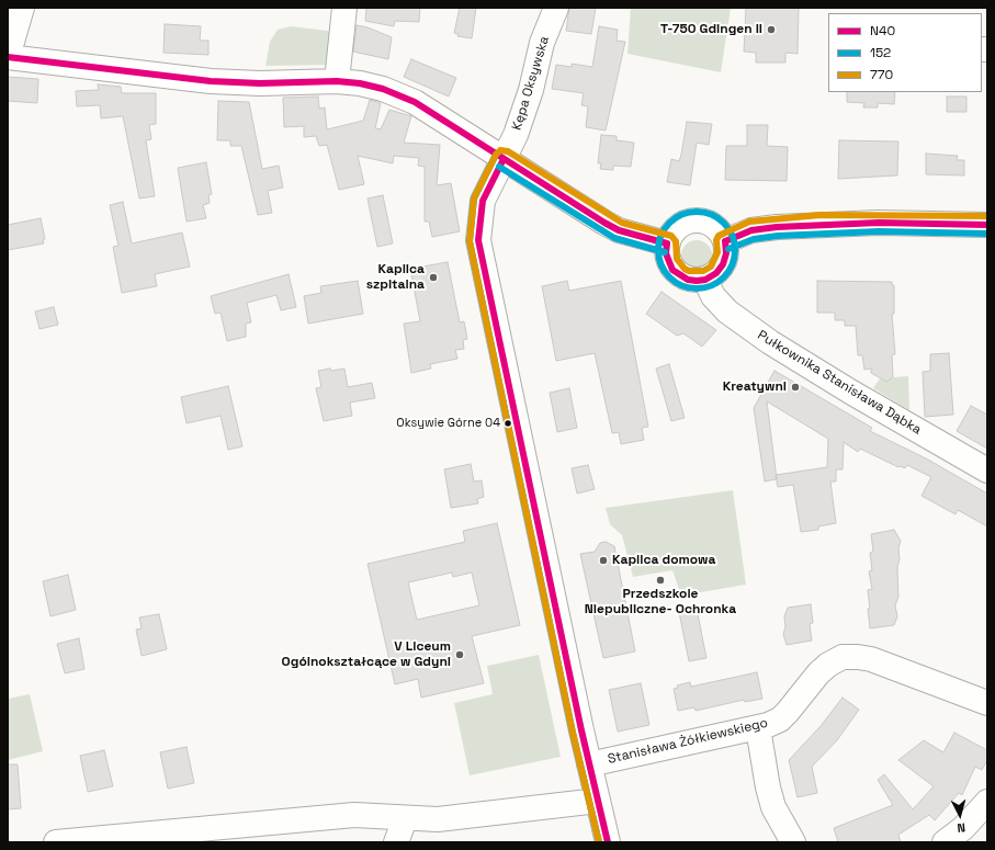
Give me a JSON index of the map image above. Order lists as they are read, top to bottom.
{
  "streets": {
    "street": ["Kępa Oksywska", "Pułkownika Stanisława Dąbka", "Stanisława Żółkiewskiego"]
  },
  "crossings": [
    ["Kępa Oksywska", "Stanisława Żółkiewskiego"]
  ],
  "places": [
    "T-750 Gdingen II",
    "Kaplica szpitalna",
    "Kreatywni",
    "Oksywie Górne 04",
    "Kaplica domowa",
    "Przedszkole Niepubliczne- Ochronka",
    "V Liceum Ogólnokształcące w Gdyni"
  ],
  "lines": ["transit line N40", "transit line 770", "transit line 152"],
  "legend": ["N40", "152", "770"],
  "north": "bottom"
}
